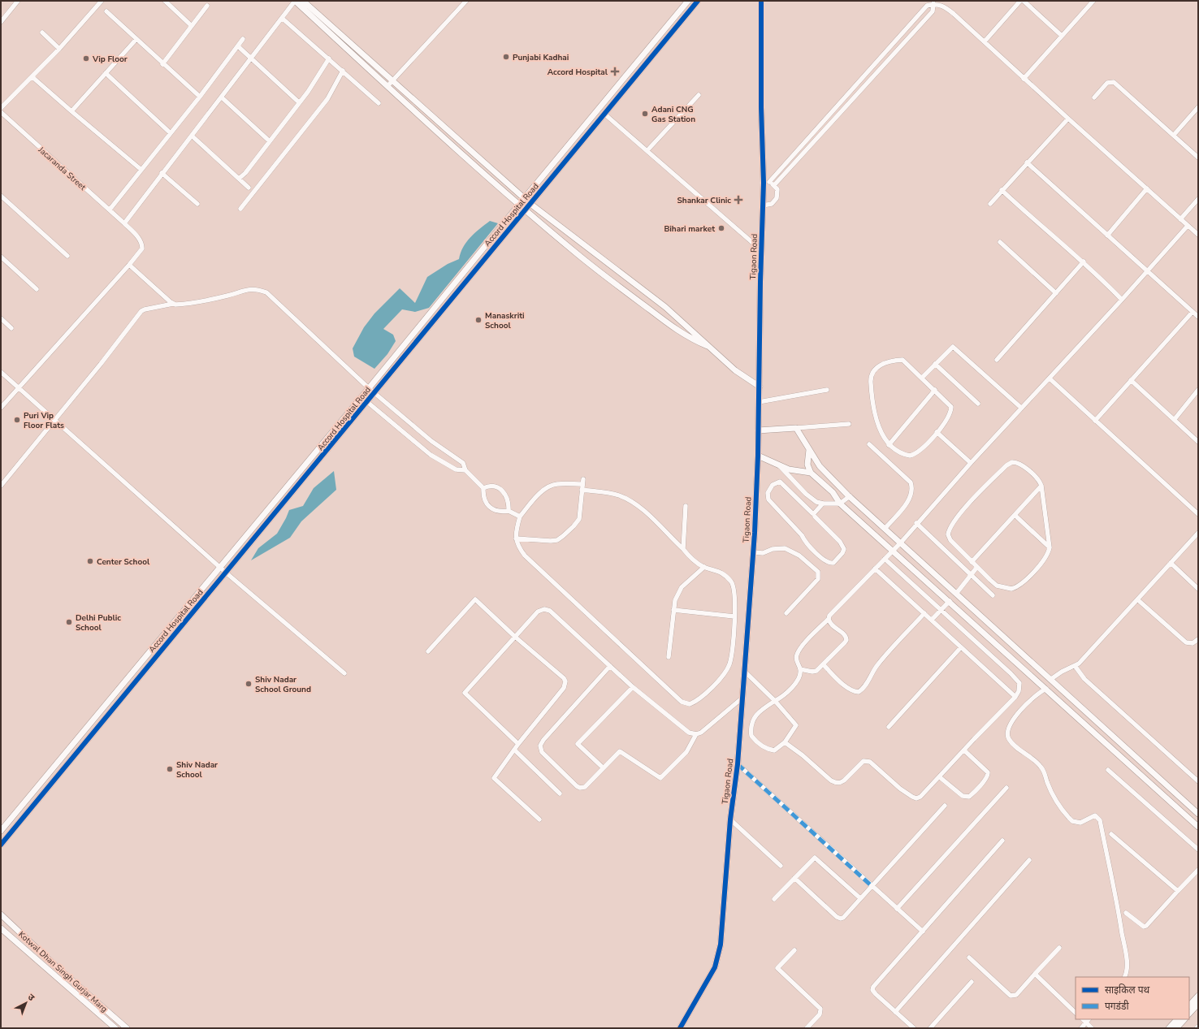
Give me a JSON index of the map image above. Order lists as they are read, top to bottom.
{
  "streets": {
    "street": [
      "Jacaranda Street",
      "Accord Hospital Road",
      "Tigaon Road",
      "Kotwal Dhan Singh Gurjar Marg"
    ]
  },
  "places": {
    "other": [
      "Punjabi Kadhai",
      "Vip Floor",
      "Adani CNG Gas Station",
      "Bihari market",
      "Manaskriti School",
      "Puri Vip Floor Flats",
      "Center School",
      "Delhi Public School",
      "Shiv Nadar School Ground",
      "Shiv Nadar School"
    ],
    "health": ["Accord Hospital", "Shankar Clinic"]
  },
  "legend": ["साइकिल पथ", "पगडंडी"],
  "north": "top right"
}
